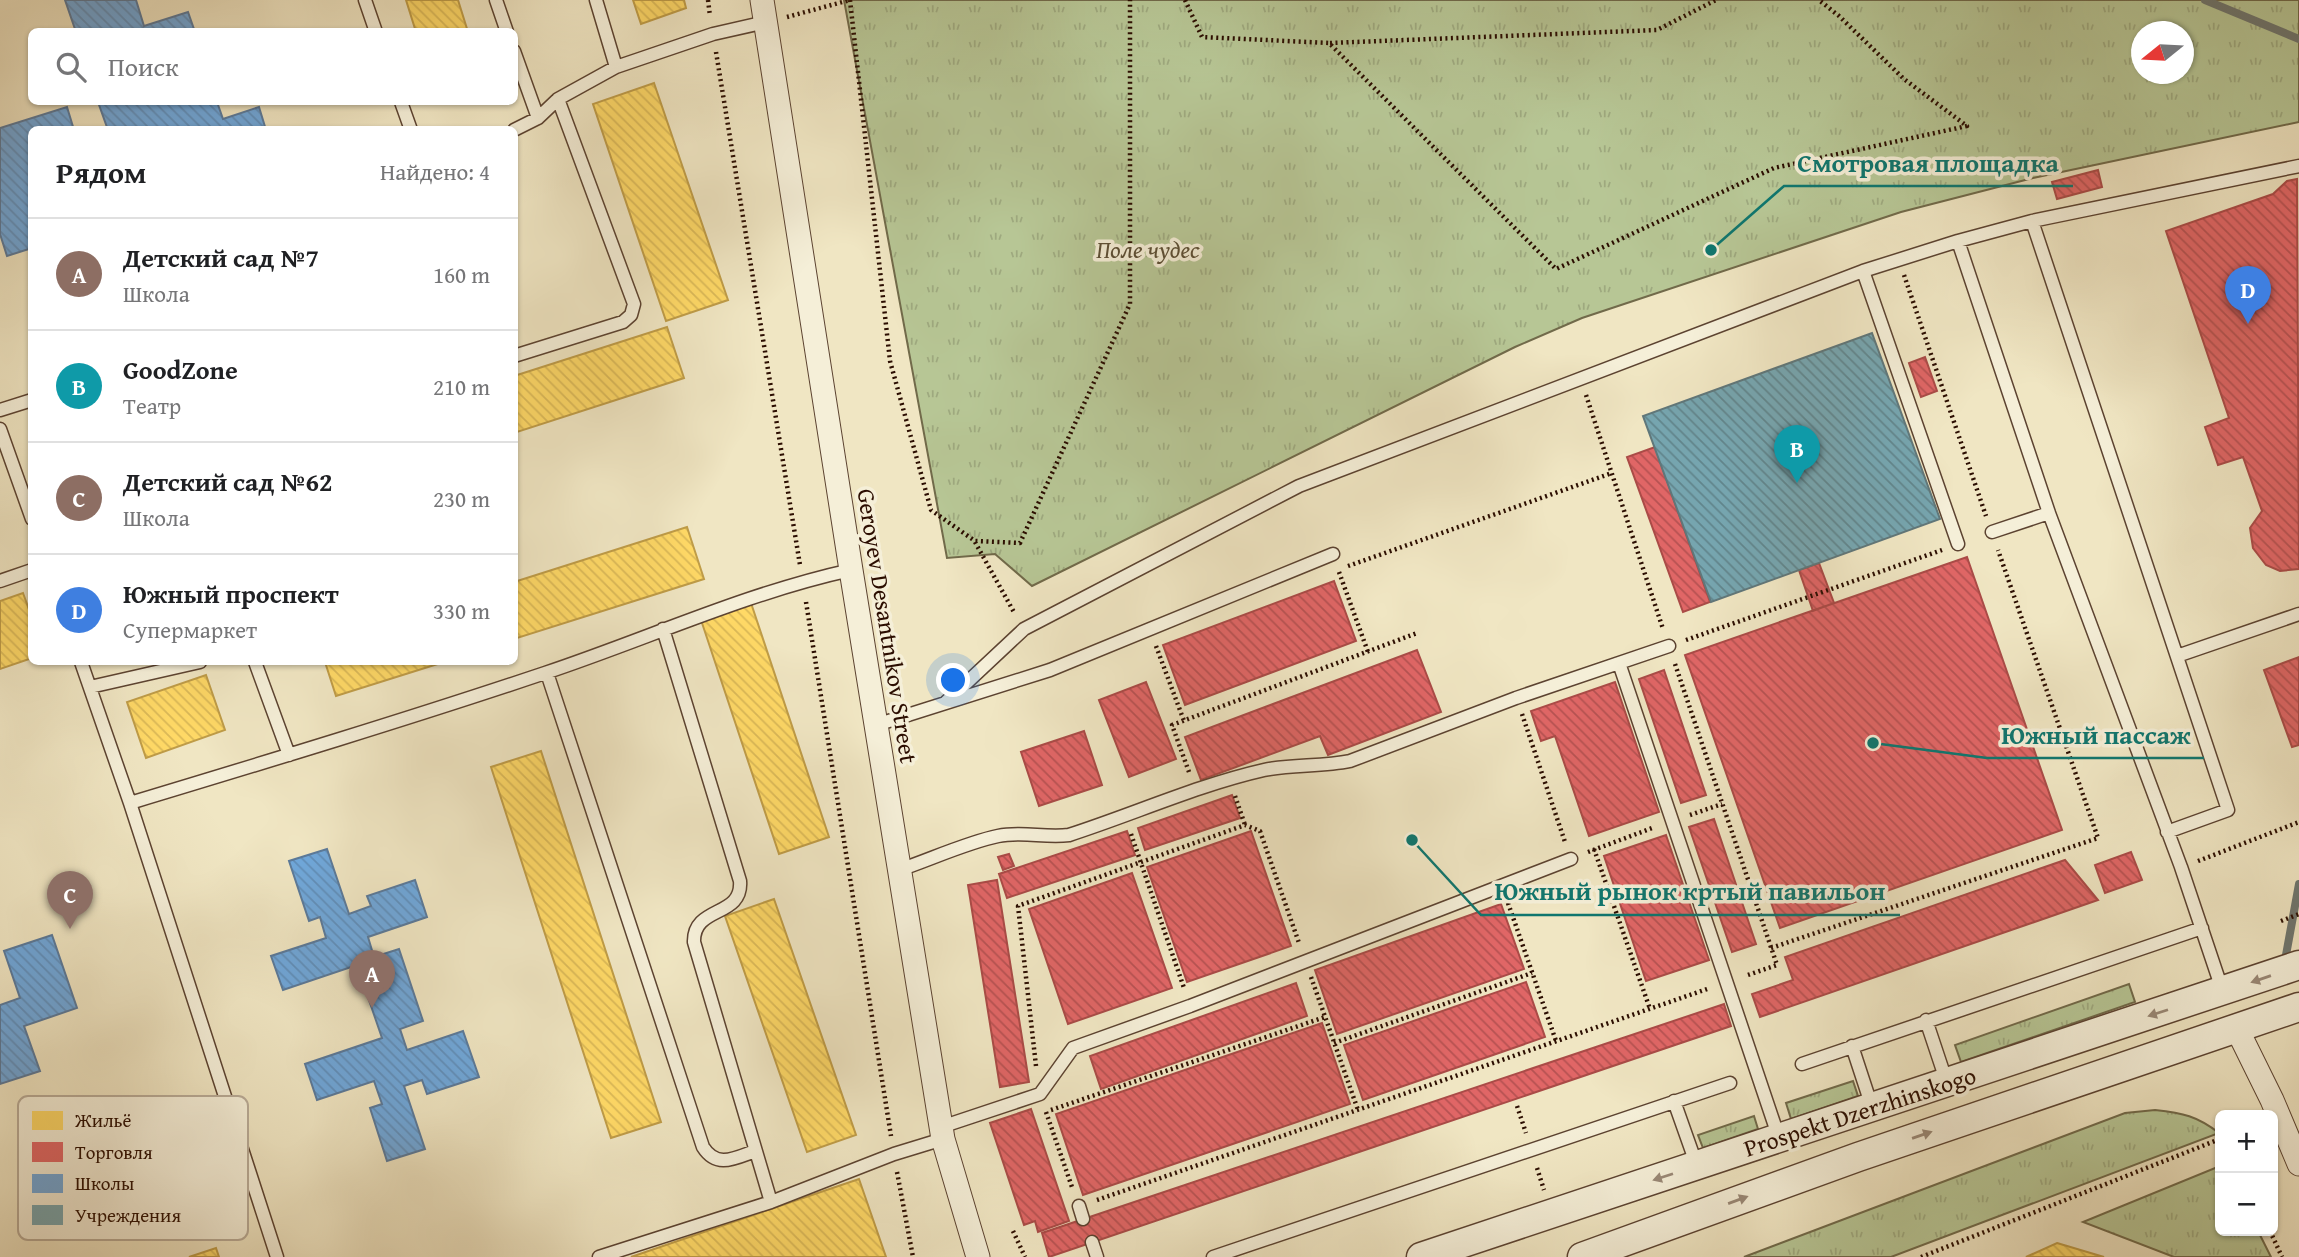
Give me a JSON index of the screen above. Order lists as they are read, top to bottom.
{
  "streets": {
    "street": ["Geroyev Desantnikov Street", "Prospekt Dzerzhinskogo"]
  },
  "parks": ["Поле чудес"],
  "places": ["Смотровая площадка", "Южный пассаж", "Южный рынок кртый павильон"],
  "legend": [
    "Жильё",
    "Торговля",
    "Школы",
    "Учреждения"
  ],
  "north": "left",
  "page": {
    "search": "Поиск",
    "heading": ["Рядом", "Найдено: 4"],
    "list": [
      {
        "mark": "A",
        "name": "Детский сад №7",
        "note": "Школа",
        "value": "160 m"
      },
      {
        "mark": "B",
        "name": "GoodZone",
        "note": "Театр",
        "value": "210 m"
      },
      {
        "mark": "C",
        "name": "Детский сад №62",
        "note": "Школа",
        "value": "230 m"
      },
      {
        "mark": "D",
        "name": "Южный проспект",
        "note": "Супермаркет",
        "value": "330 m"
      }
    ],
    "pins": [
      "D",
      "B",
      "C",
      "A"
    ],
    "map_buttons": ["+", "−"]
  }
}
